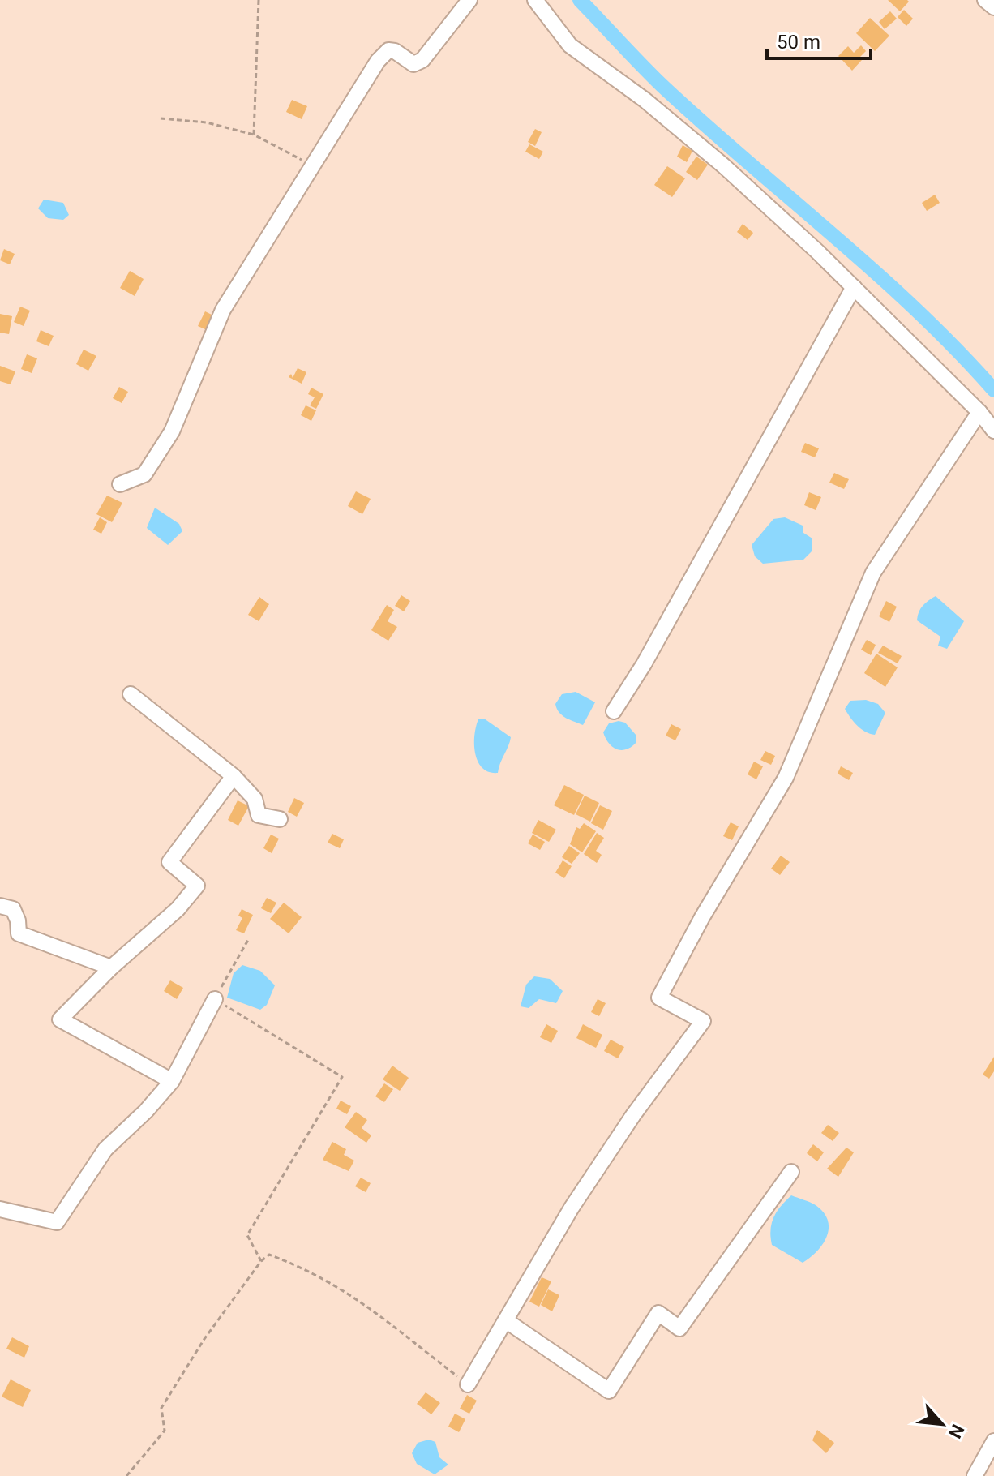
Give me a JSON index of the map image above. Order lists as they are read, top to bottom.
{
  "scale_bar": "50 m",
  "north": "bottom right"
}
